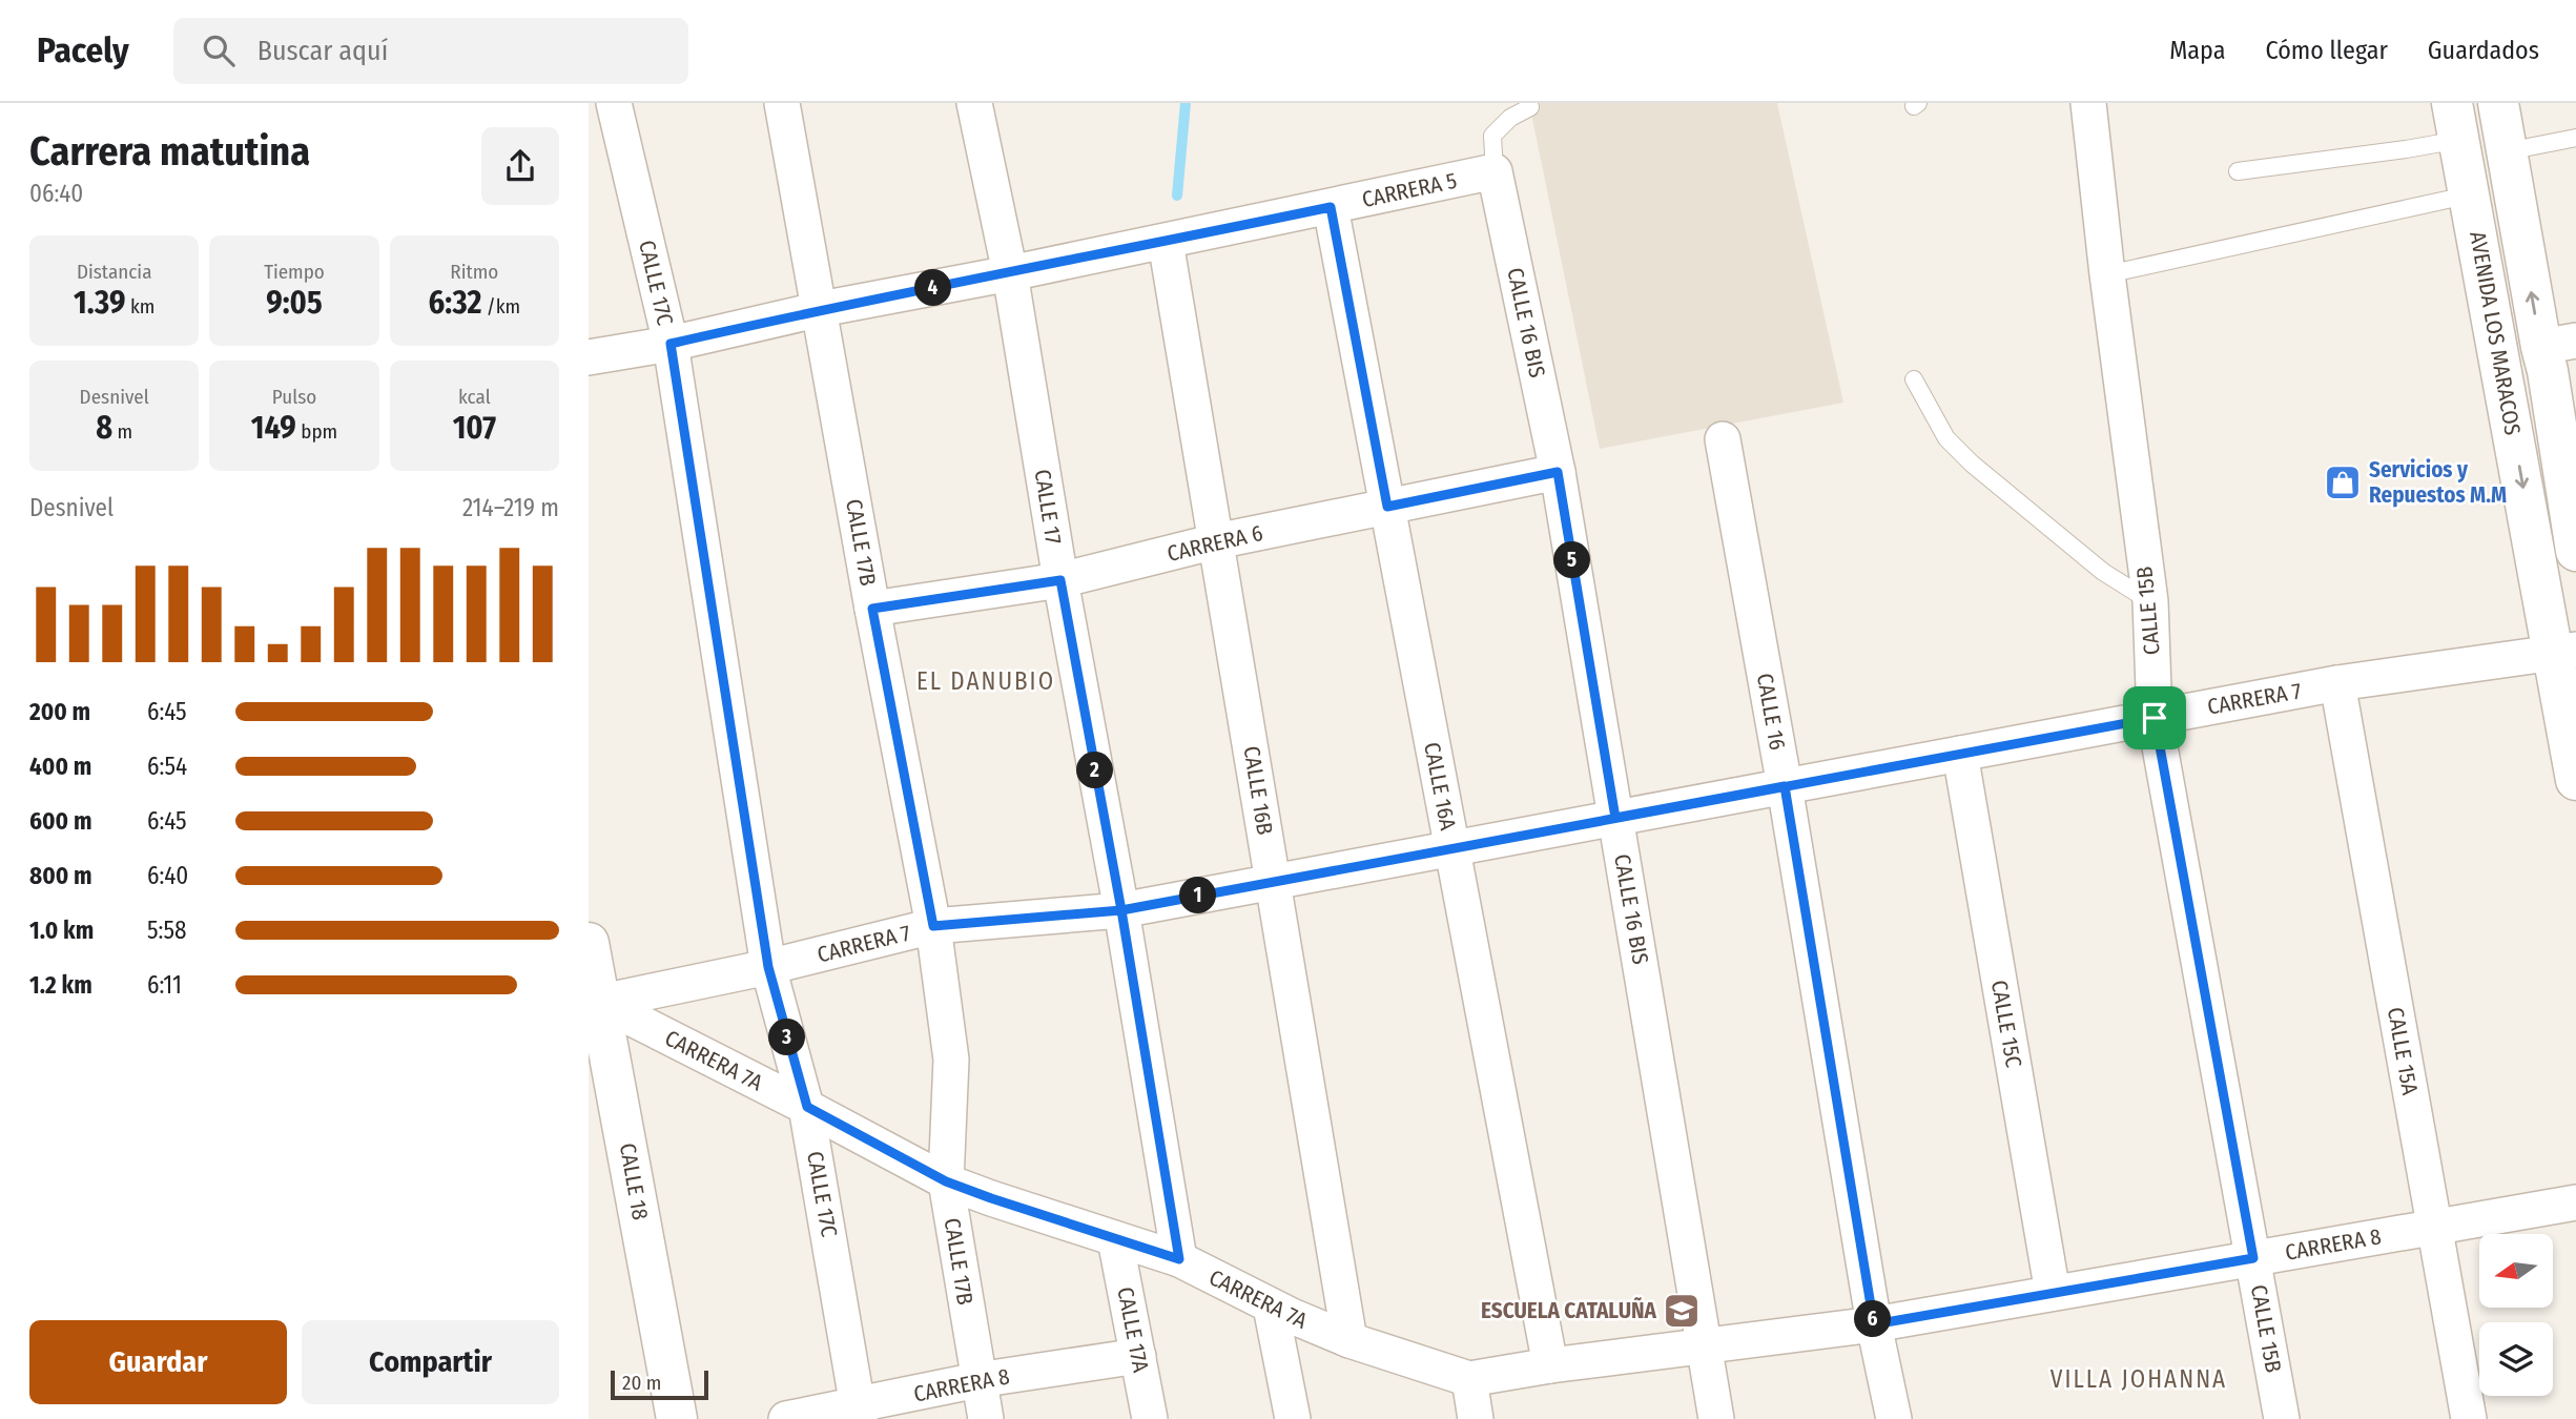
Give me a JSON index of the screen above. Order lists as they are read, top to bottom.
{
  "streets": {
    "street": [
      "CARRERA 5",
      "CALLE 17C",
      "CALLE 16 BIS",
      "AVENIDA LOS MARACOS",
      "CALLE 17",
      "CALLE 17B",
      "CARRERA 6",
      "CALLE 15B",
      "CARRERA 7",
      "CALLE 16",
      "CALLE 16A",
      "CALLE 16B",
      "CALLE 15C",
      "CALLE 15A",
      "CARRERA 7A",
      "CALLE 18",
      "CARRERA 8",
      "CALLE 17A"
    ]
  },
  "crossings": [
    ["CARRERA 5", "CALLE 17C"],
    ["CARRERA 5", "CALLE 16 BIS"],
    ["CARRERA 5", "CALLE 17"],
    ["CARRERA 5", "CALLE 17B"],
    ["CARRERA 5", "CALLE 16A"],
    ["CARRERA 5", "CALLE 16B"],
    ["CALLE 17C", "CARRERA 7"],
    ["CALLE 17C", "CARRERA 7A"],
    ["CALLE 17C", "CARRERA 8"],
    ["CALLE 16 BIS", "CARRERA 6"],
    ["CALLE 16 BIS", "CARRERA 7"],
    ["CALLE 16 BIS", "CARRERA 7A"],
    ["AVENIDA LOS MARACOS", "CARRERA 7"],
    ["CALLE 17", "CARRERA 6"],
    ["CALLE 17", "CARRERA 7"],
    ["CALLE 17", "CARRERA 7A"],
    ["CALLE 17B", "CARRERA 6"],
    ["CALLE 17B", "CARRERA 7"],
    ["CALLE 17B", "CARRERA 7A"],
    ["CALLE 17B", "CARRERA 8"],
    ["CARRERA 6", "CALLE 16A"],
    ["CARRERA 6", "CALLE 16B"],
    ["CALLE 15B", "CARRERA 7"],
    ["CALLE 15B", "CARRERA 8"],
    ["CARRERA 7", "CALLE 16"],
    ["CARRERA 7", "CALLE 16A"],
    ["CARRERA 7", "CALLE 16B"],
    ["CARRERA 7", "CALLE 15C"],
    ["CARRERA 7", "CALLE 15A"],
    ["CARRERA 7", "CARRERA 7A"],
    ["CARRERA 7", "CALLE 18"],
    ["CALLE 16", "CARRERA 7A"],
    ["CALLE 16", "CARRERA 8"],
    ["CALLE 16A", "CARRERA 7A"],
    ["CALLE 16B", "CARRERA 7A"],
    ["CALLE 15C", "CARRERA 8"],
    ["CALLE 15A", "CARRERA 8"],
    ["CARRERA 7A", "CALLE 18"],
    ["CARRERA 7A", "CARRERA 8"],
    ["CARRERA 7A", "CALLE 17A"],
    ["CARRERA 8", "CALLE 17A"]
  ],
  "districts": ["EL DANUBIO", "VILLA JOHANNA"],
  "places": {
    "shop": ["Servicios y Repuestos M.M"],
    "school or university": ["ESCUELA CATALUÑA"]
  },
  "scale_bar": "20 m",
  "north": "left",
  "page": {
    "header": "Pacely",
    "search": "Buscar aquí",
    "nav": ["Mapa", "Cómo llegar", "Guardados"],
    "heading": ["Carrera matutina", "06:40"],
    "stats": [
      ["Distancia", "1.39 km"],
      ["Tiempo", "9:05"],
      ["Ritmo", "6:32 /km"],
      ["Desnivel", "8 m"],
      ["Pulso", "149 bpm"],
      ["kcal", "107"]
    ],
    "pins": [
      "4",
      "5",
      "2",
      "1",
      "3",
      "6"
    ],
    "chart": ["Desnivel", "214–219 m"],
    "list": [
      {
        "name": "200 m",
        "note": "6:45"
      },
      {
        "name": "400 m",
        "note": "6:54"
      },
      {
        "name": "600 m",
        "note": "6:45"
      },
      {
        "name": "800 m",
        "note": "6:40"
      },
      {
        "name": "1.0 km",
        "note": "5:58"
      },
      {
        "name": "1.2 km",
        "note": "6:11"
      }
    ],
    "buttons": ["Guardar", "Compartir"],
    "scale": "20 m"
  }
}
